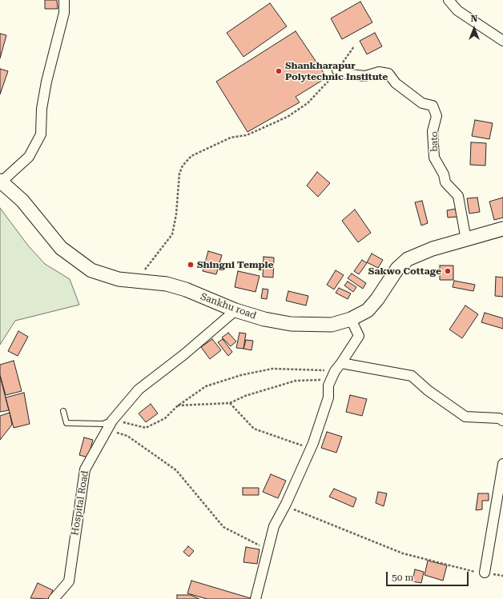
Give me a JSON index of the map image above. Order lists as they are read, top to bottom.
{
  "streets": {
    "main road": ["Sankhu road"],
    "street": ["bato", "Hospital Road"]
  },
  "crossings": [
    ["bato", "Sankhu road"],
    ["Sankhu road", "Hospital Road"]
  ],
  "places": ["Shankharapur Polytechnic Institute", "Shingni Temple", "Sakwo Cottage"],
  "scale_bar": "50 m",
  "north": "top"
}
